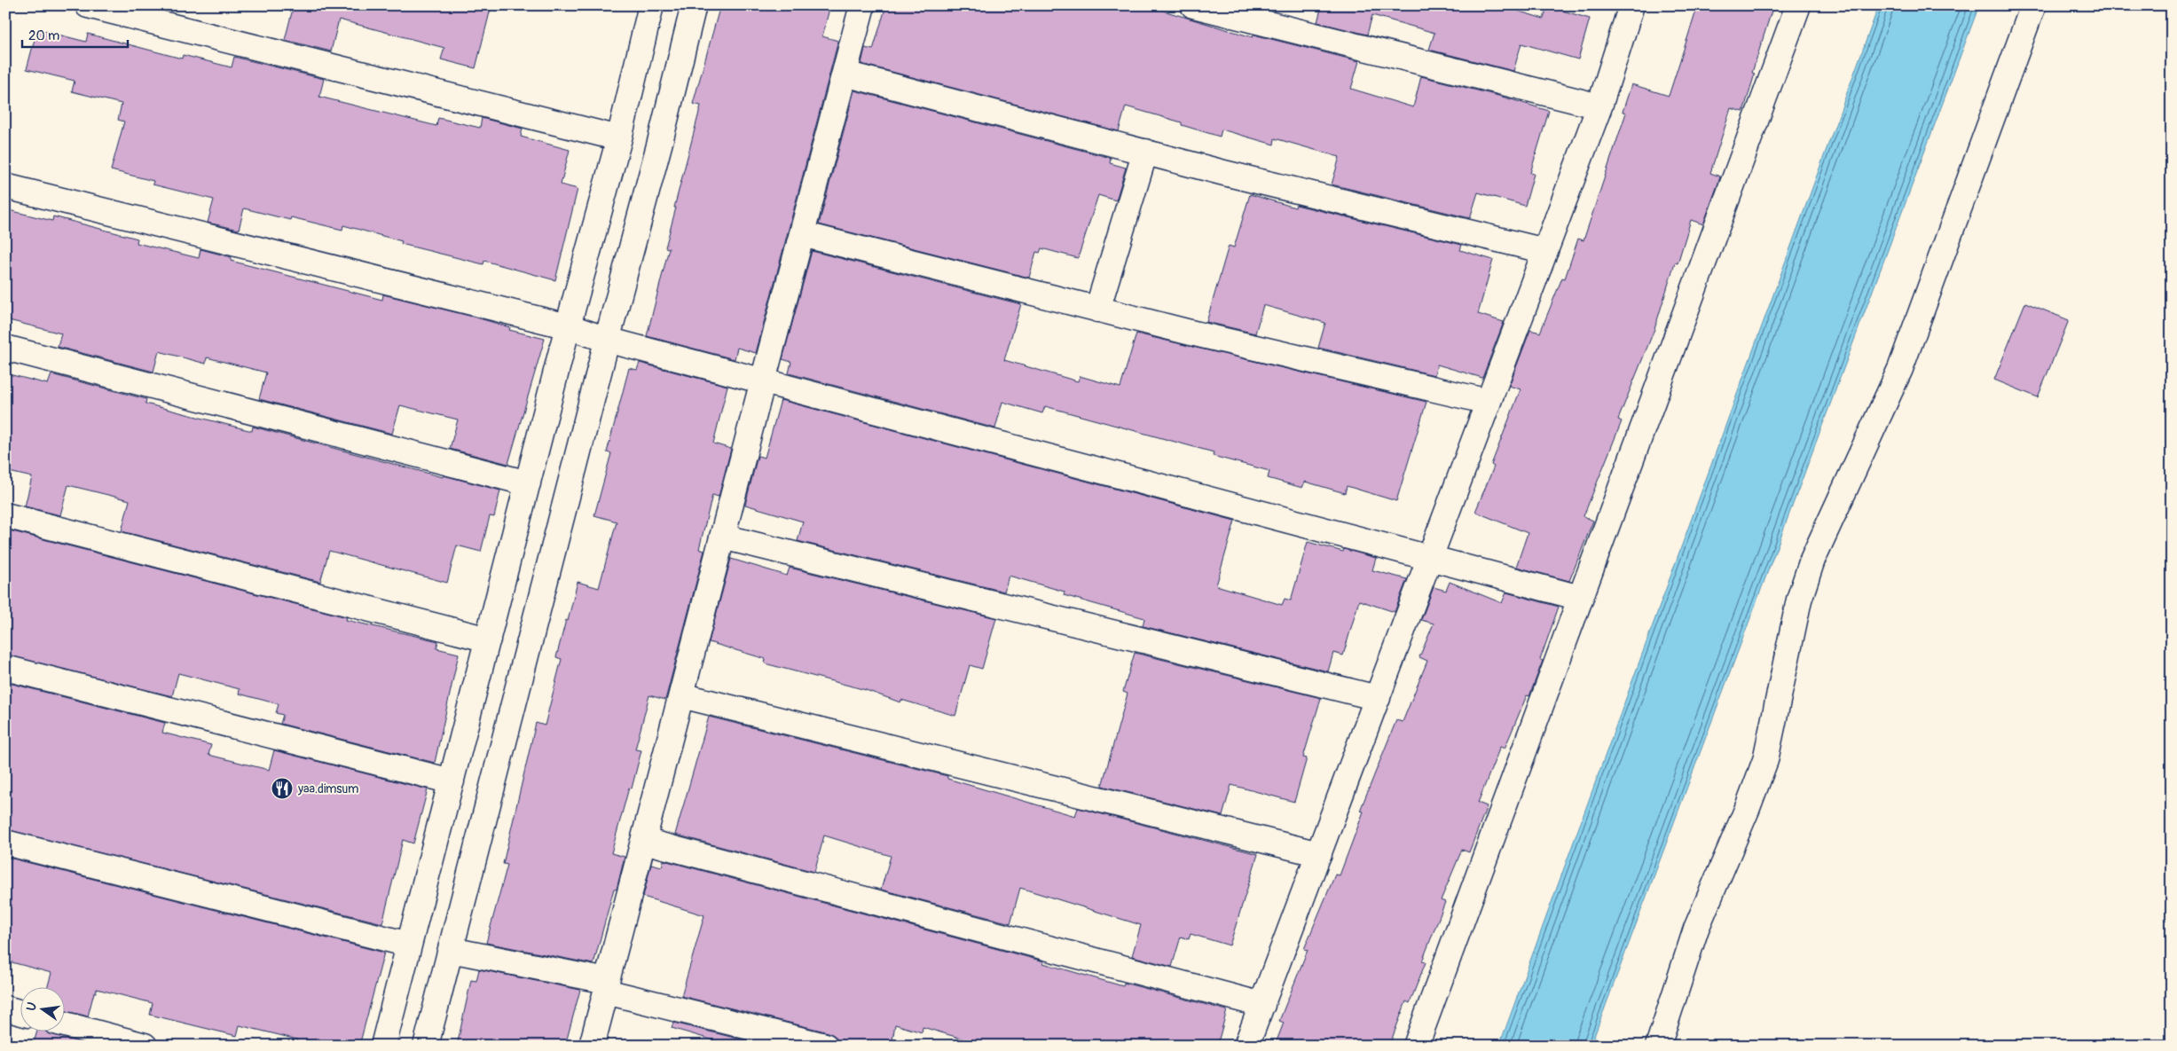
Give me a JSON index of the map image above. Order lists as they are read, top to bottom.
{
  "places": {
    "restaurant": ["yaa.dimsum"]
  },
  "scale_bar": "20 m",
  "north": "left"
}
